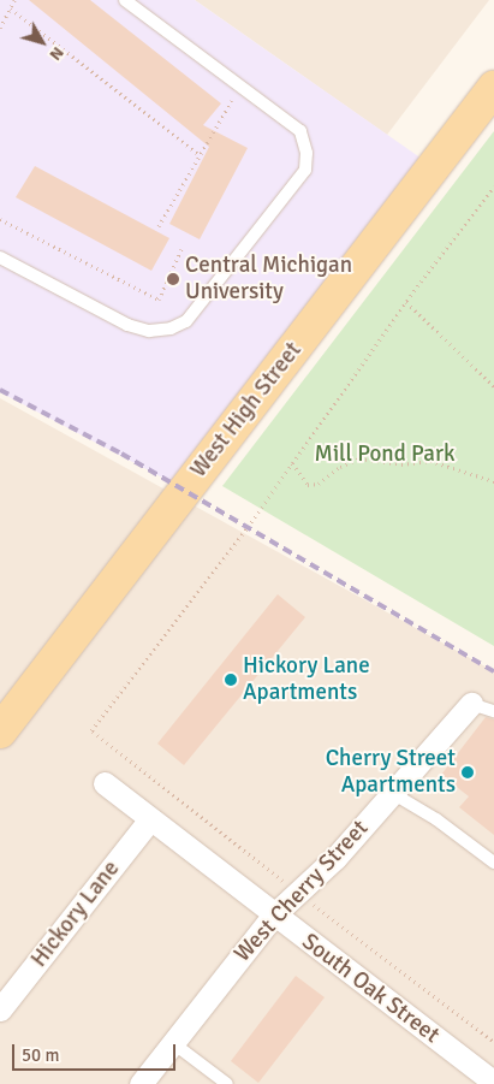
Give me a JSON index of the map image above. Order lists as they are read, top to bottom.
{
  "streets": {
    "main road": ["West High Street"],
    "street": ["West Cherry Street", "Hickory Lane", "South Oak Street"]
  },
  "crossings": [
    ["West Cherry Street", "South Oak Street"],
    ["Hickory Lane", "South Oak Street"]
  ],
  "parks": ["Mill Pond Park"],
  "places": ["Central Michigan University", "Hickory Lane Apartments", "Cherry Street Apartments"],
  "scale_bar": "50 m",
  "north": "bottom right"
}
